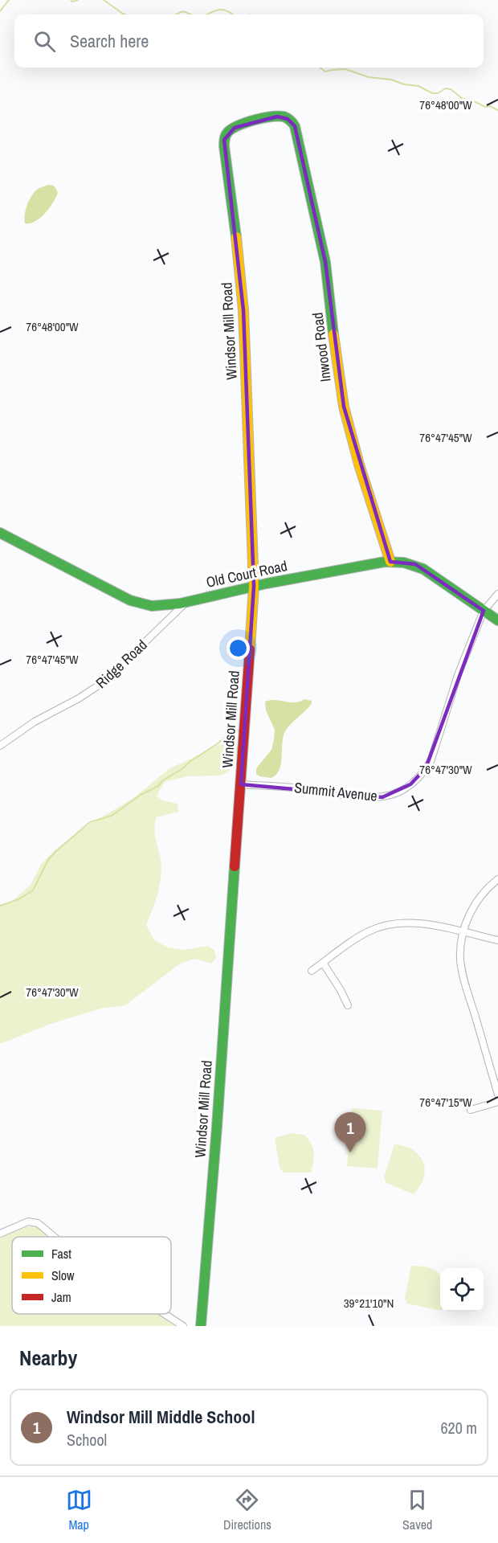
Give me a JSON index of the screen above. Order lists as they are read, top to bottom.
{
  "streets": {
    "main road": ["Windsor Mill Road", "Inwood Road", "Old Court Road"],
    "street": ["Ridge Road", "Summit Avenue"]
  },
  "crossings": [
    ["Windsor Mill Road", "Inwood Road"],
    ["Windsor Mill Road", "Old Court Road"],
    ["Windsor Mill Road", "Summit Avenue"],
    ["Inwood Road", "Old Court Road"],
    ["Old Court Road", "Ridge Road"],
    ["Old Court Road", "Summit Avenue"]
  ],
  "legend": ["Fast", "Slow", "Jam"],
  "page": {
    "search": "Search here",
    "pins": "1",
    "heading": "Nearby",
    "list": [
      {
        "mark": "1",
        "name": "Windsor Mill Middle School",
        "note": "School",
        "value": "620 m"
      }
    ],
    "nav": ["Map", "Directions", "Saved"]
  },
  "coordinates": [
    "76°48'00\"W",
    "76°47'45\"W",
    "76°47'30\"W",
    "76°47'15\"W",
    "39°21'10\"N"
  ]
}
